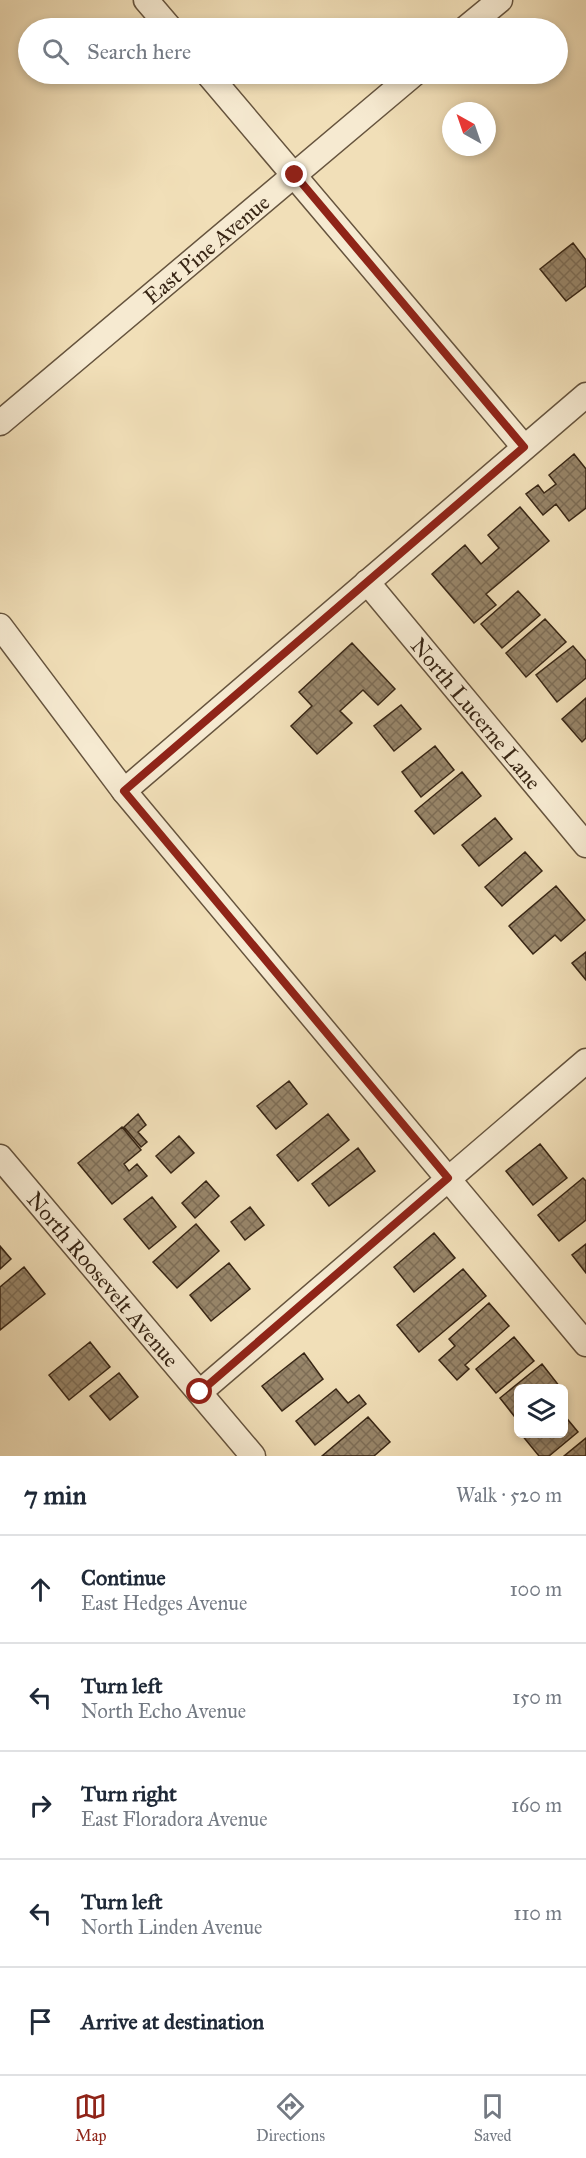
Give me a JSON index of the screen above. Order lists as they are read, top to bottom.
{
  "streets": {
    "street": ["East Pine Avenue", "North Lucerne Lane", "North Roosevelt Avenue"]
  },
  "north": "top left",
  "page": {
    "search": "Search here",
    "heading": ["7 min", "Walk · 520 m"],
    "list": [
      ["Continue", "East Hedges Avenue", "100 m"],
      ["Turn left", "North Echo Avenue", "150 m"],
      ["Turn right", "East Floradora Avenue", "160 m"],
      ["Turn left", "North Linden Avenue", "110 m"],
      "Arrive at destination"
    ],
    "nav": ["Map", "Directions", "Saved"]
  }
}
